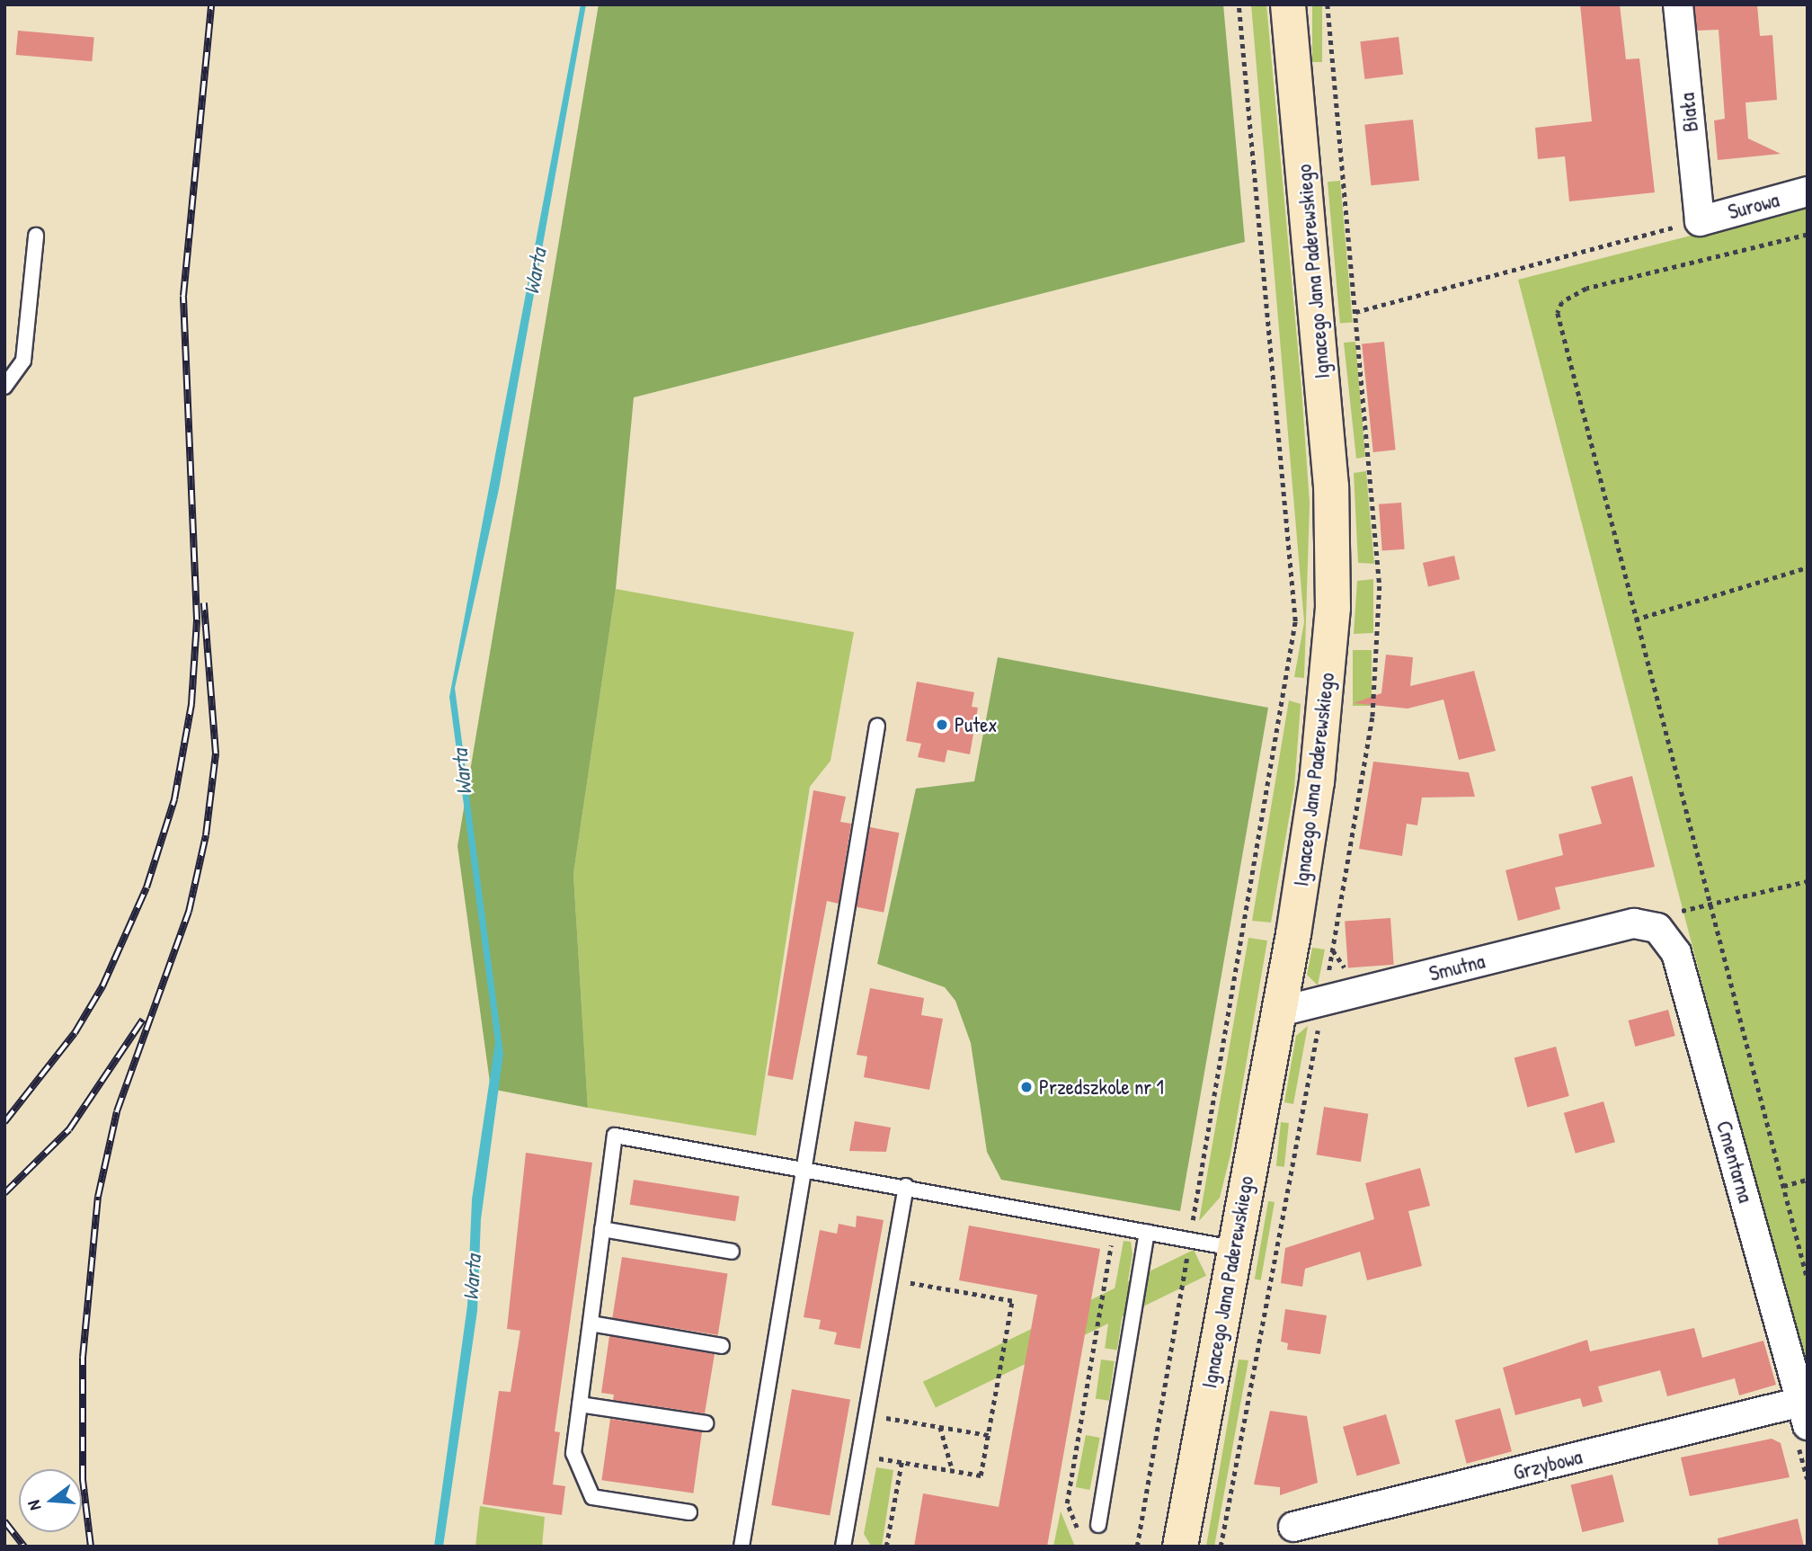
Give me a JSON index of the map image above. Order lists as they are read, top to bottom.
{
  "streets": {
    "main road": ["Ignacego Jana Paderewskiego"],
    "street": [
      "Biała",
      "Surowa",
      "Smutna",
      "Cmentarna",
      "Grzybowa"
    ]
  },
  "crossings": [
    ["Biała", "Surowa"],
    ["Ignacego Jana Paderewskiego", "Smutna"],
    ["Smutna", "Cmentarna"],
    ["Cmentarna", "Grzybowa"]
  ],
  "water": ["Warta"],
  "places": ["Putex", "Przedszkole nr 1"],
  "north": "left"
}
